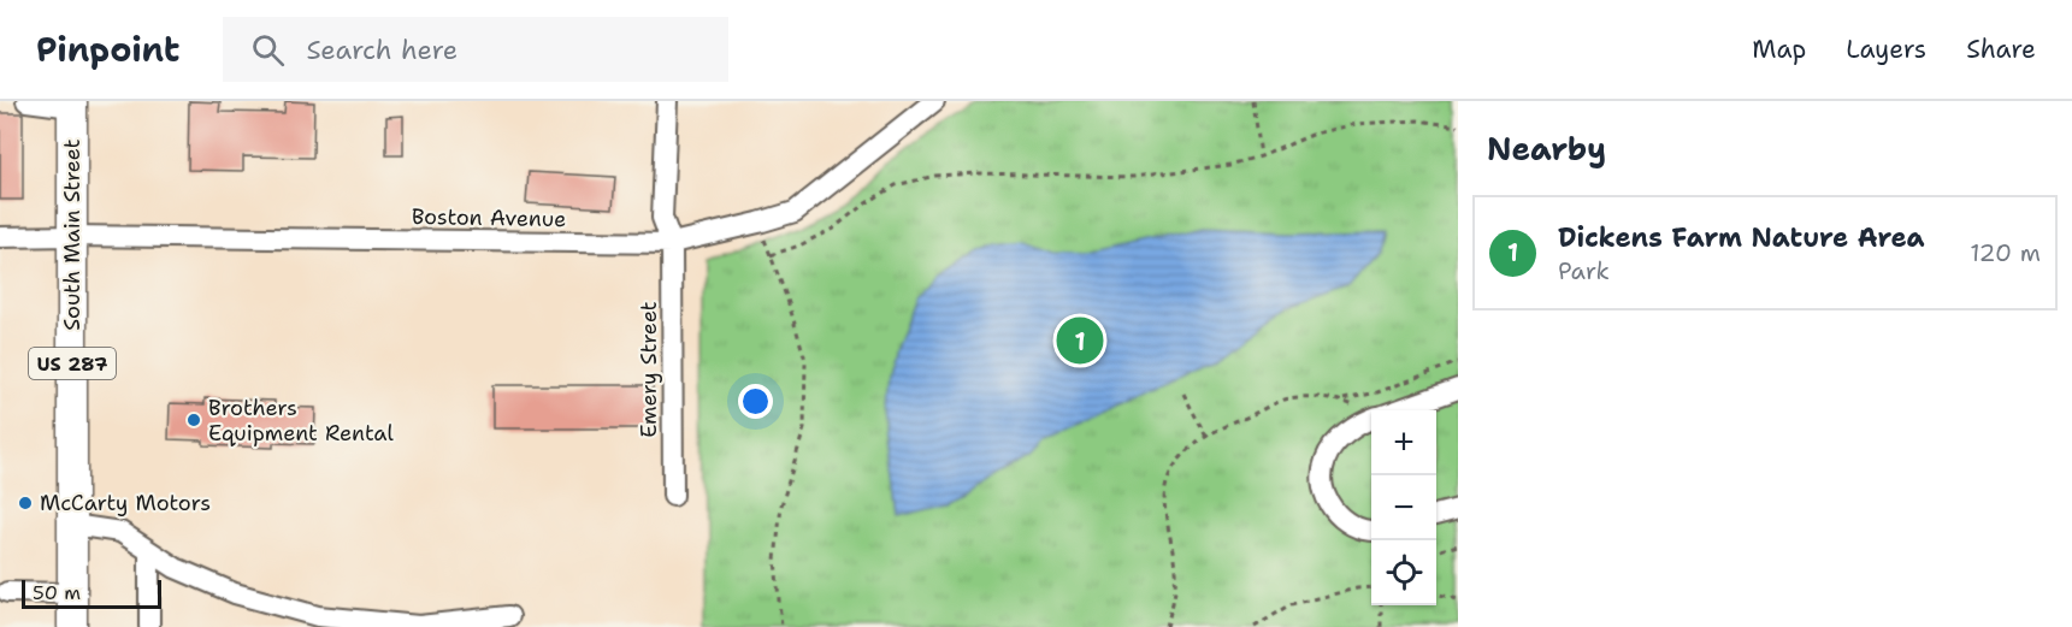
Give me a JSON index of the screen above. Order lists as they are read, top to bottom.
{
  "streets": {
    "highway": ["South Main Street", "US 287"],
    "street": ["Boston Avenue", "Emery Street"]
  },
  "crossings": [
    ["Boston Avenue", "South Main Street"],
    ["Boston Avenue", "Emery Street"]
  ],
  "places": ["Brothers Equipment Rental", "McCarty Motors"],
  "scale_bar": "50 m",
  "page": {
    "header": "Pinpoint",
    "search": "Search here",
    "nav": ["Map", "Layers", "Share"],
    "heading": "Nearby",
    "list": [
      {
        "mark": "1",
        "name": "Dickens Farm Nature Area",
        "note": "Park",
        "value": "120 m"
      }
    ],
    "pins": "1",
    "map_buttons": ["+", "−"],
    "scale": "50 m"
  }
}
